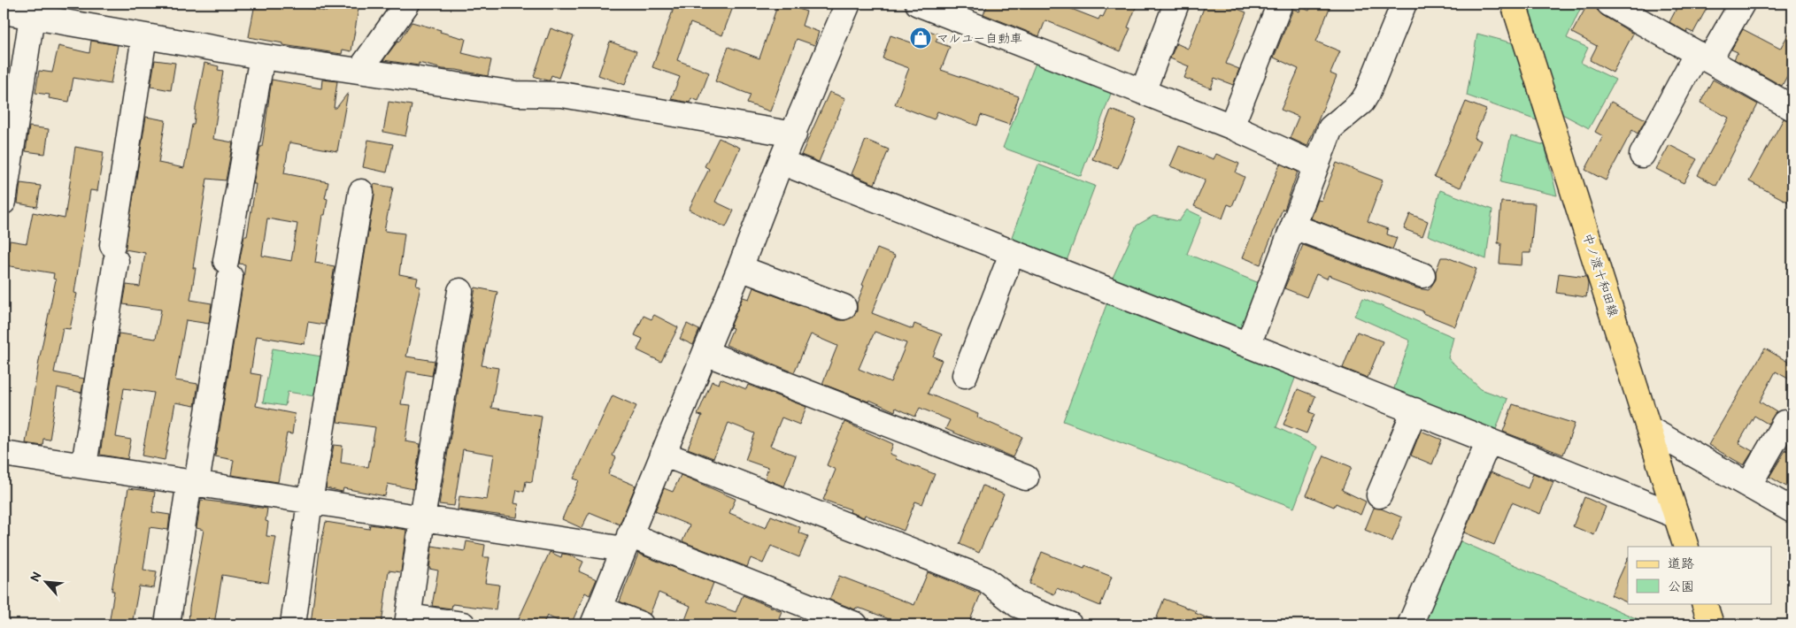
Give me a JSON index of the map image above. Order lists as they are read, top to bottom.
{
  "streets": {
    "main road": ["中ノ渡十和田線"]
  },
  "places": {
    "shop": ["マルユー自動車"]
  },
  "legend": ["道路", "公園"],
  "north": "top left"
}
